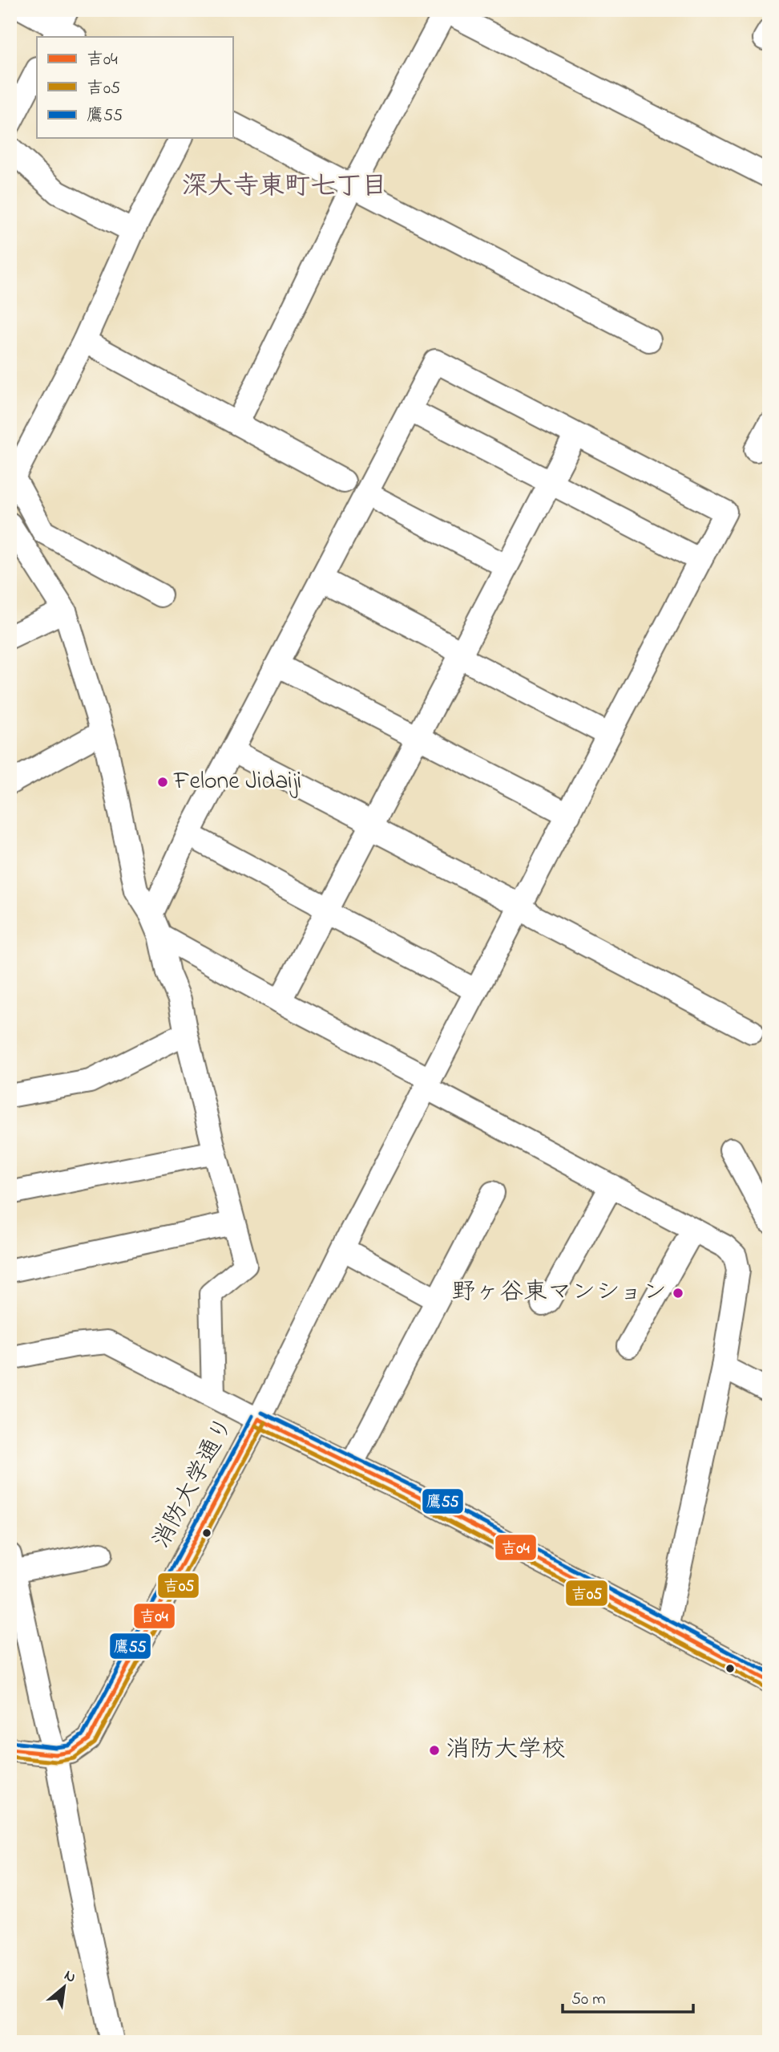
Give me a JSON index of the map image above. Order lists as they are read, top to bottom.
{
  "streets": {
    "street": ["消防大学通り"]
  },
  "districts": ["深大寺東町七丁目"],
  "places": ["Felone Jidaiji", "野ヶ谷東マンション", "消防大学校"],
  "lines": ["transit line 鷹55", "transit line 吉04", "transit line 吉05"],
  "legend": ["吉04", "吉05", "鷹55"],
  "scale_bar": "50 m",
  "north": "top right"
}
